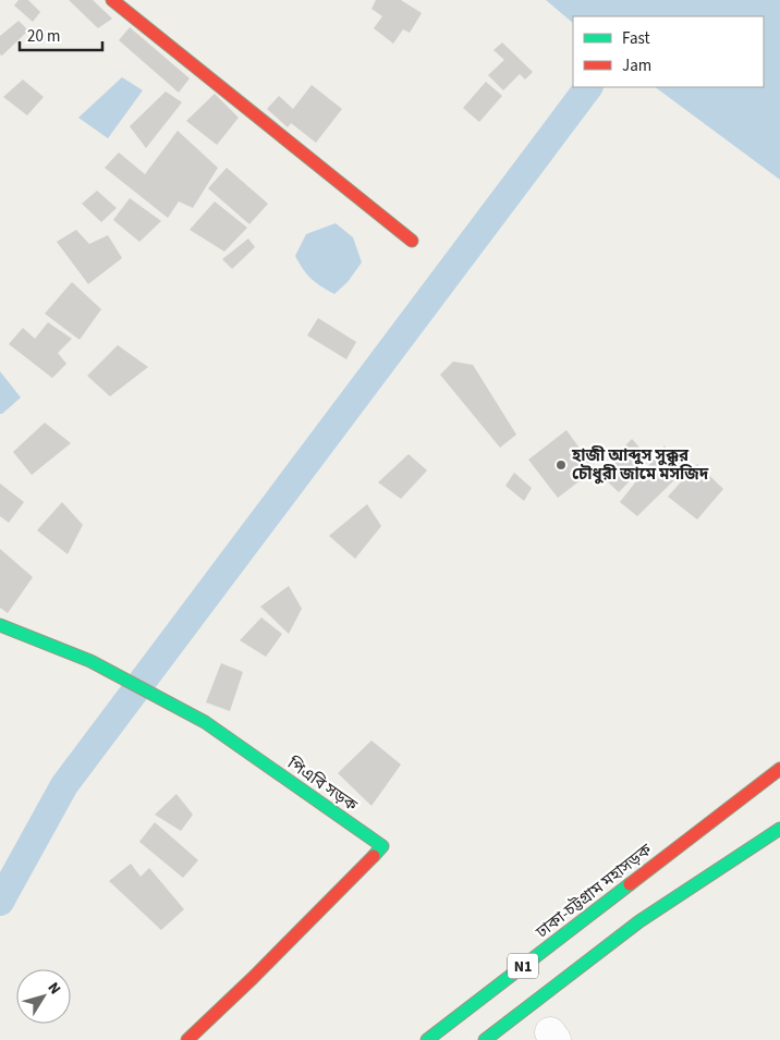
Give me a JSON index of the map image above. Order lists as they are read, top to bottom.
{
  "streets": {
    "main road": ["পিএবি সড়ক", "ঢাকা-চট্টগ্রাম মহাসড়ক", "N1"]
  },
  "places": ["হাজী আব্দুস সুক্কুর চৌধুরী জামে মসজিদ"],
  "legend": ["Fast", "Jam"],
  "scale_bar": "20 m",
  "north": "top right"
}
